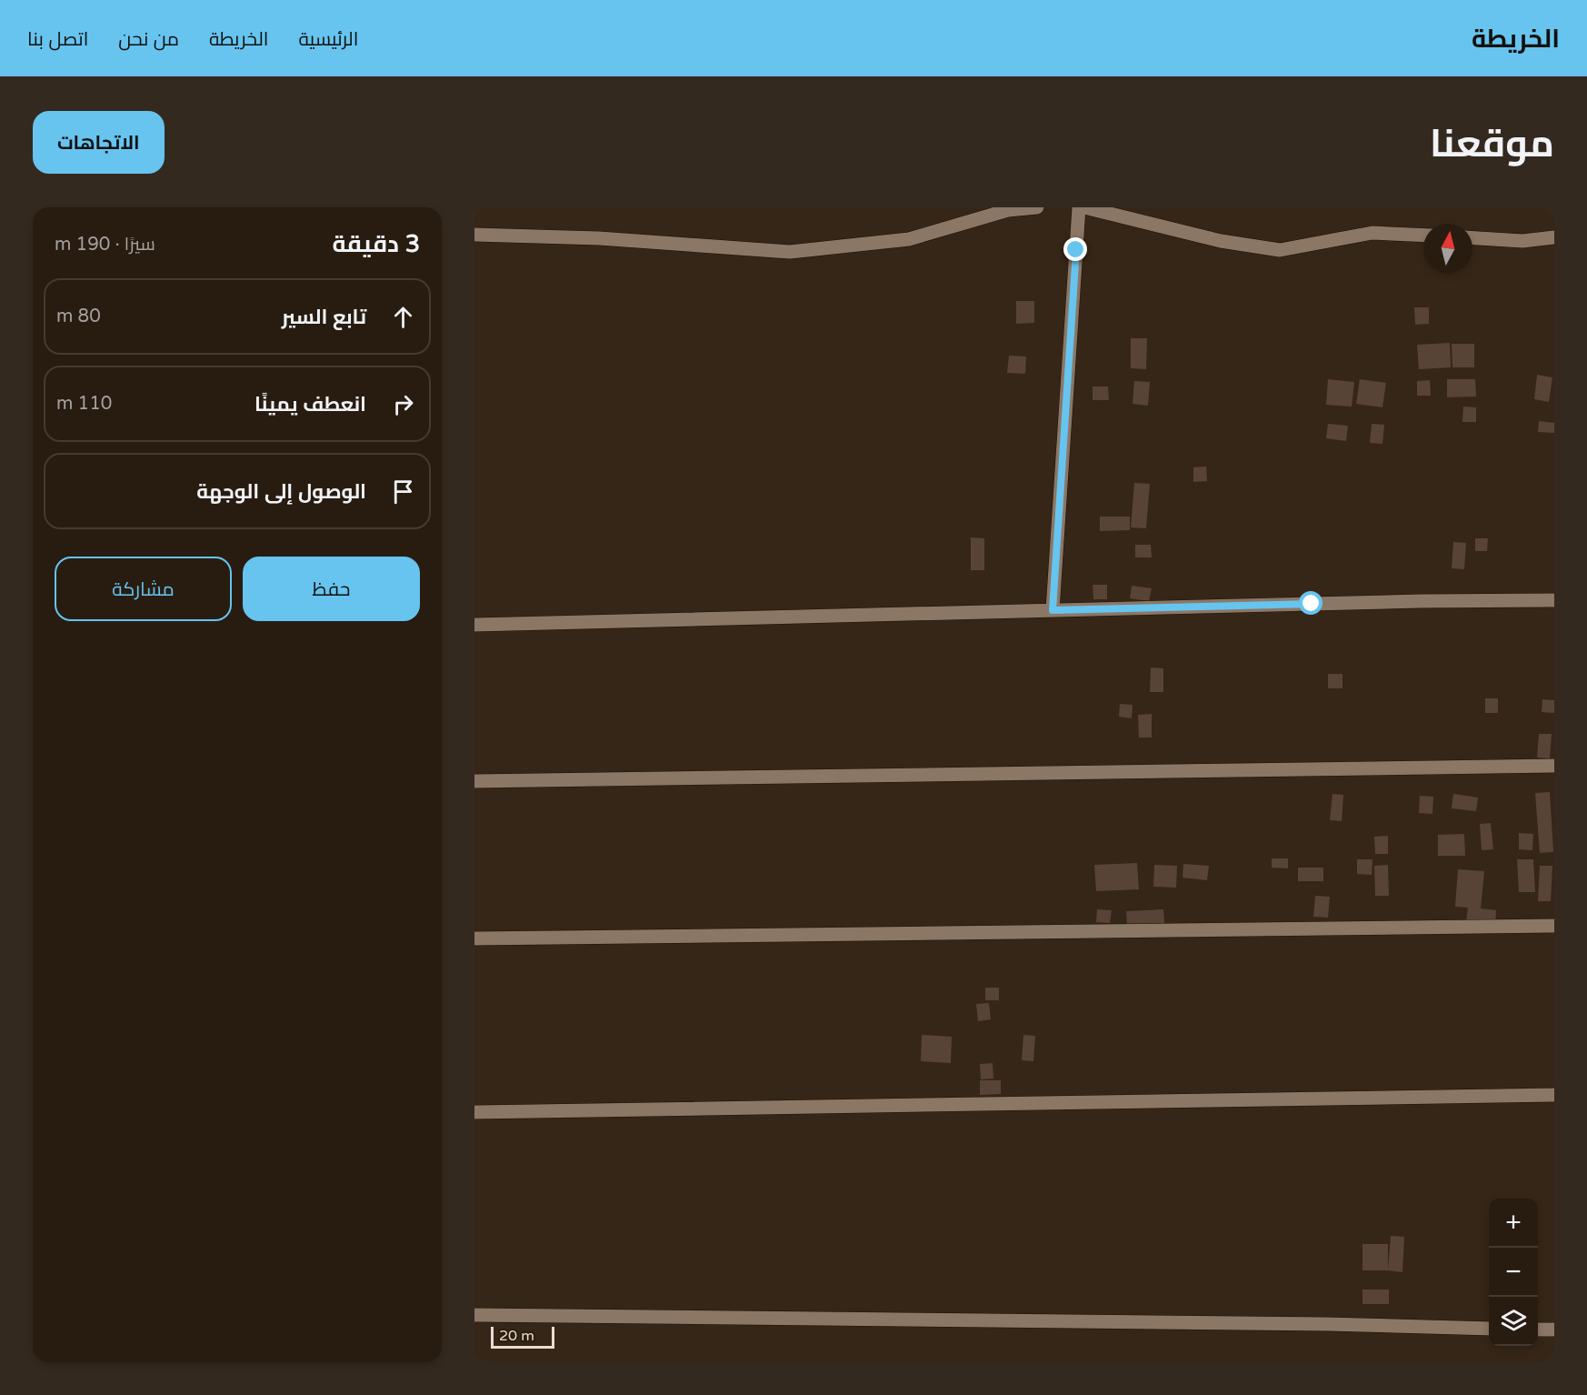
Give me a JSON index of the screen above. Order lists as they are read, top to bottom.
{
  "scale_bar": "20 m",
  "north": "top",
  "page": {
    "header": "الخريطة",
    "nav": [
      "الرئيسية",
      "الخريطة",
      "من نحن",
      "اتصل بنا"
    ],
    "title": "موقعنا",
    "buttons": [
      "الاتجاهات",
      ["حفظ", "مشاركة"]
    ],
    "heading": ["3 دقيقة", "سيرًا · 190 m"],
    "list": [
      ["تابع السير", "80 m"],
      ["انعطف يمينًا", "110 m"],
      "الوصول إلى الوجهة"
    ],
    "map_buttons": ["+", "−"],
    "scale": "20 m"
  }
}
